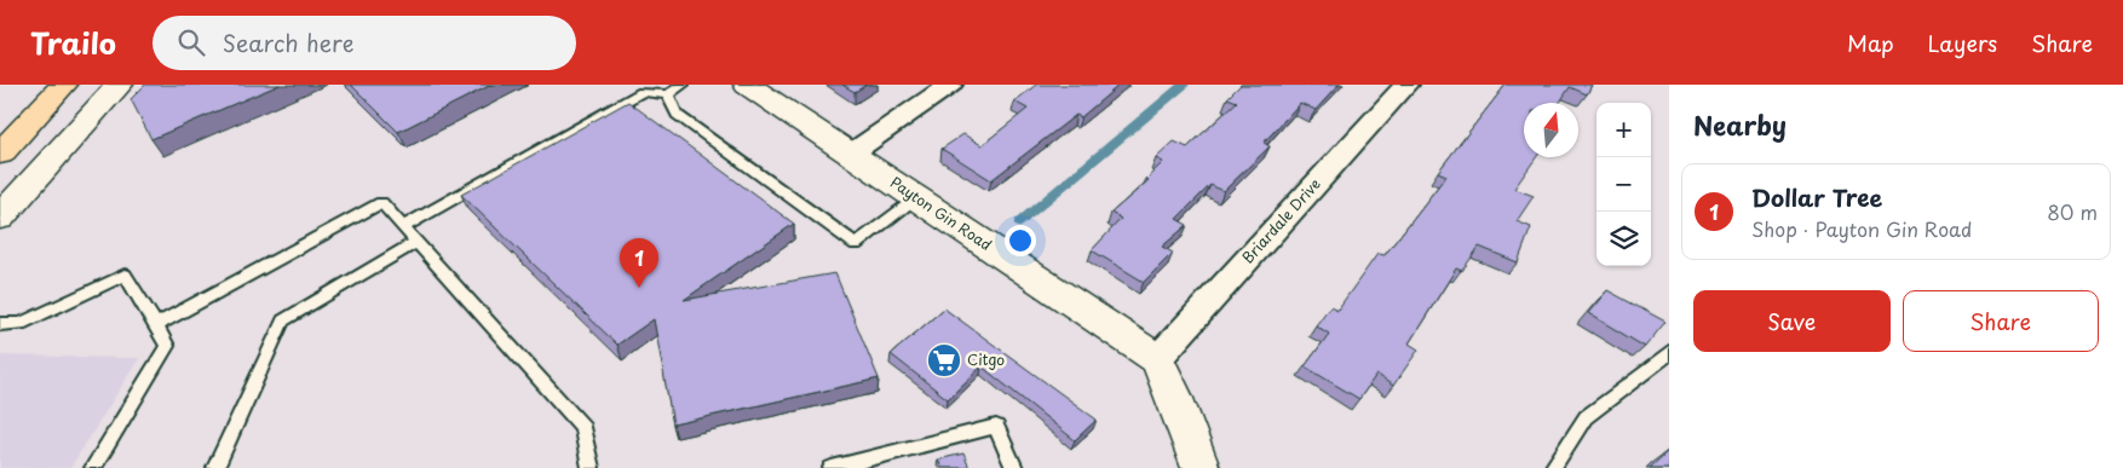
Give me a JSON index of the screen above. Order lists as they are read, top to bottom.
{
  "streets": {
    "street": ["Payton Gin Road", "Briardale Drive"]
  },
  "crossings": [
    ["Payton Gin Road", "Briardale Drive"]
  ],
  "places": {
    "supermarket": ["Citgo"]
  },
  "north": "top",
  "page": {
    "header": "Trailo",
    "search": "Search here",
    "nav": ["Map", "Layers", "Share"],
    "heading": "Nearby",
    "map_buttons": ["+", "−"],
    "list": [
      {
        "mark": "1",
        "name": "Dollar Tree",
        "note": "Shop · Payton Gin Road",
        "value": "80 m"
      }
    ],
    "pins": "1",
    "buttons": ["Save", "Share"]
  }
}
